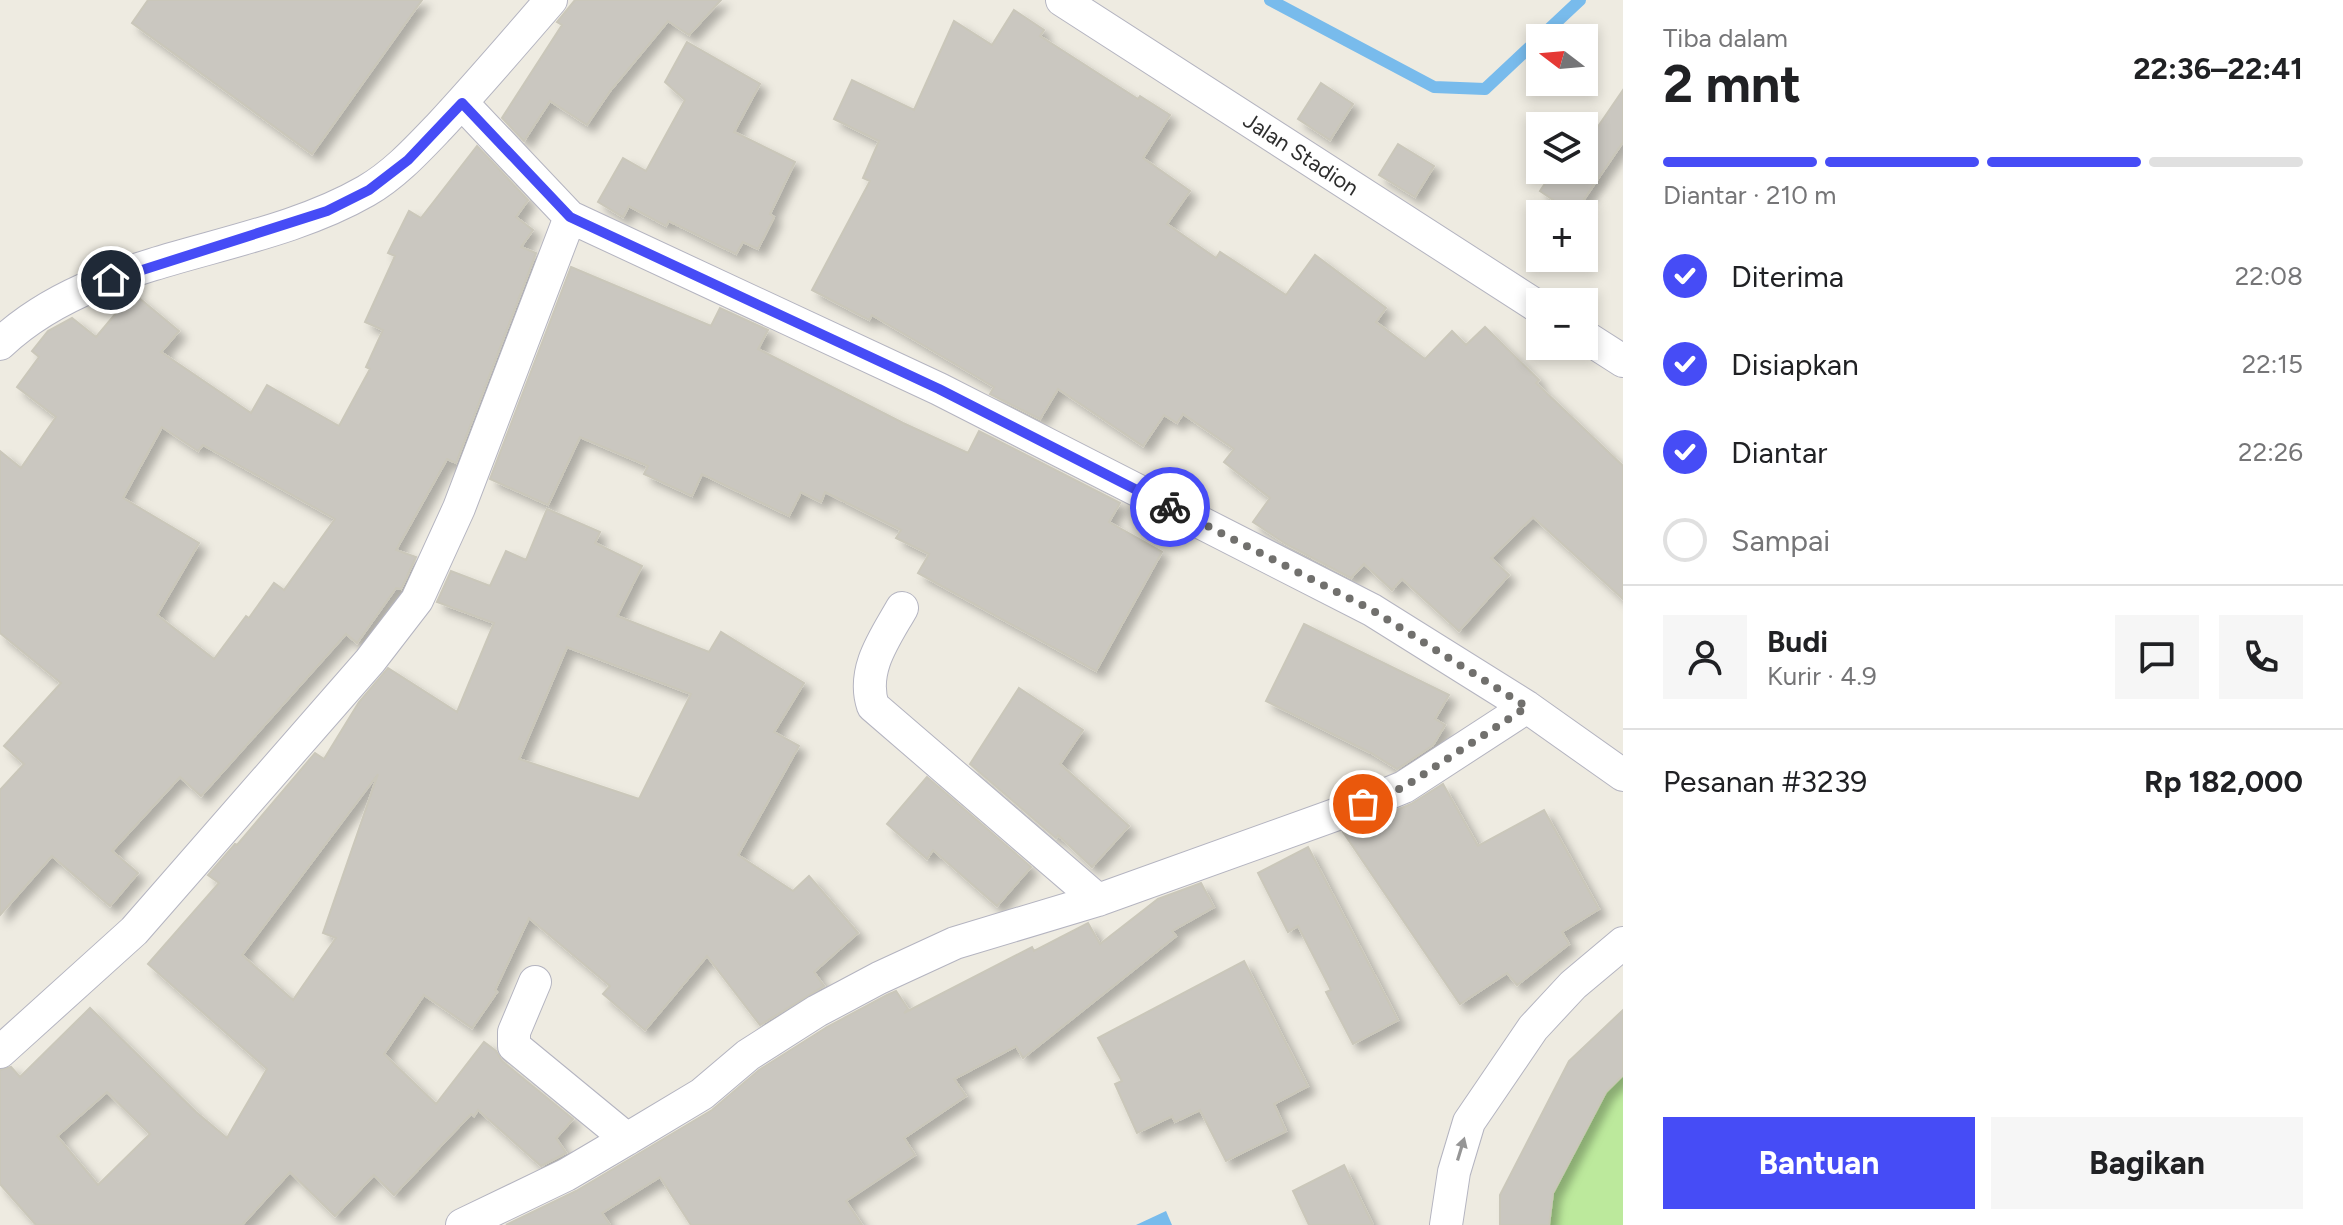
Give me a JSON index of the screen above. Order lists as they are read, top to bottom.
{
  "streets": {
    "street": ["Jalan Stadion"]
  },
  "north": "left",
  "page": {
    "heading": ["2 mnt", "Tiba dalam", "22:36–22:41"],
    "panel": [
      "Budi",
      "Kurir · 4.9",
      "Pesanan #3239",
      "Rp 182,000"
    ],
    "map_buttons": ["+", "−"],
    "bar": "Diantar · 210 m",
    "list": [
      ["Diterima", "22:08"],
      ["Disiapkan", "22:15"],
      ["Diantar", "22:26"],
      "Sampai"
    ],
    "buttons": ["Bantuan", "Bagikan"]
  }
}
